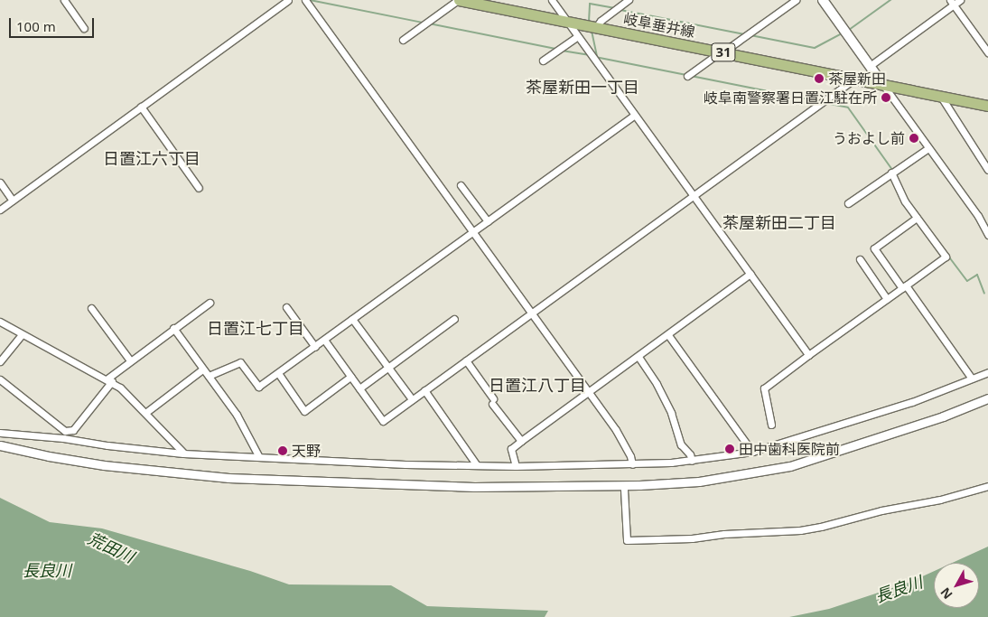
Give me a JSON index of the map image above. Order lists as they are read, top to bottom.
{
  "streets": {
    "main road": ["岐阜垂井線", "31"]
  },
  "districts": [
    "茶屋新田一丁目",
    "日置江六丁目",
    "茶屋新田二丁目",
    "日置江七丁目",
    "日置江八丁目"
  ],
  "water": ["荒田川", "長良川"],
  "places": [
    "茶屋新田",
    "岐阜南警察署日置江駐在所",
    "うおよし前",
    "田中歯科医院前",
    "天野"
  ],
  "scale_bar": "100 m",
  "north": "bottom left"
}
